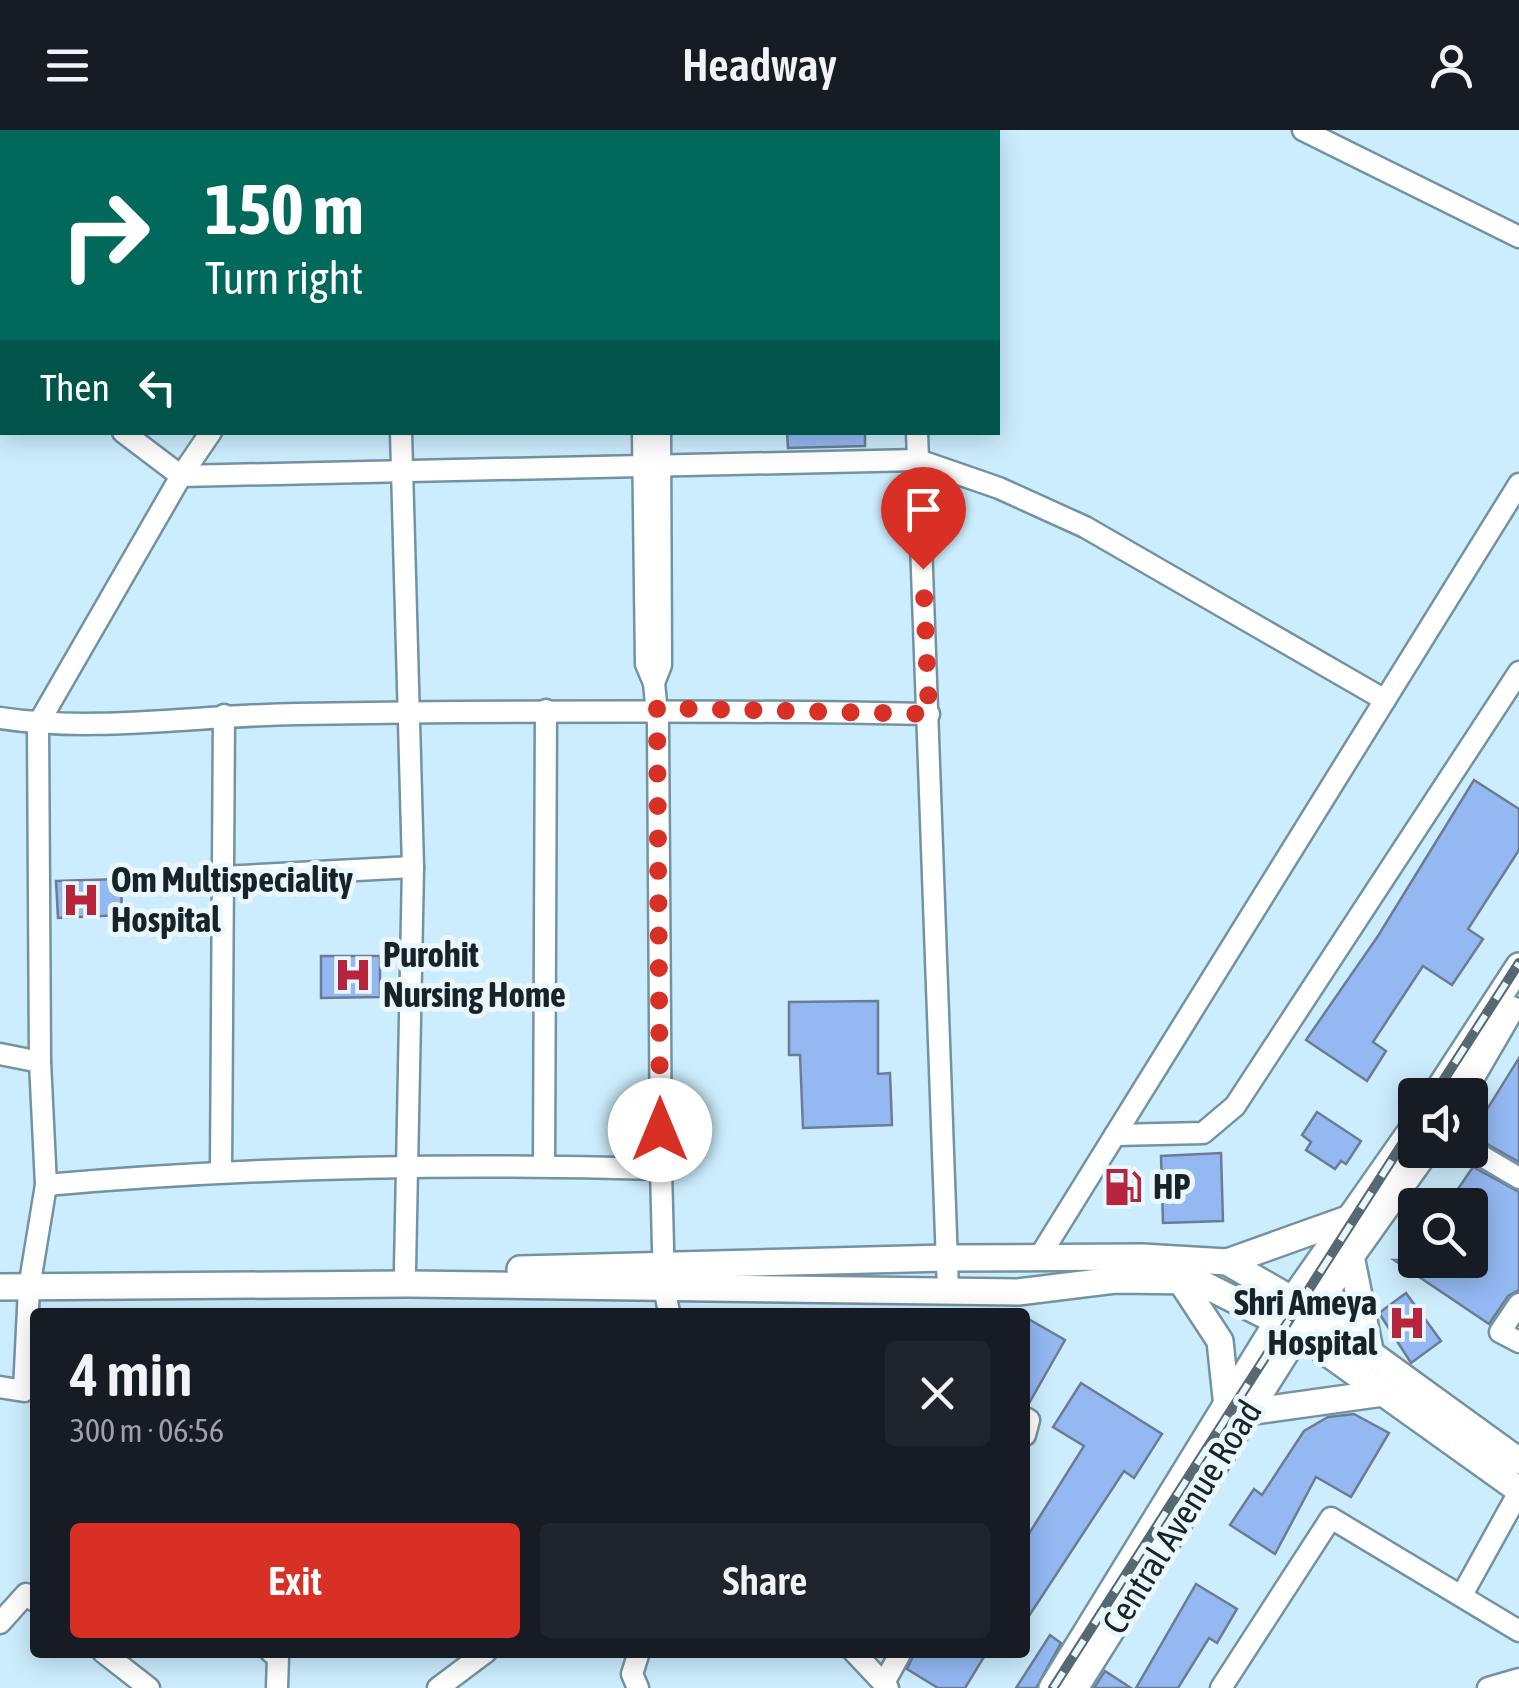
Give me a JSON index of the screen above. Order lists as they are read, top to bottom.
{
  "streets": {
    "main road": ["Central Avenue Road"]
  },
  "places": {
    "hospital": ["Om Multispeciality Hospital", "Purohit Nursing Home", "Shri Ameya Hospital"],
    "fuel station": ["HP"]
  },
  "page": {
    "header": "Headway",
    "turn": ["150 m", "Turn right"],
    "then": "Then",
    "heading": ["4 min", "300 m · 06:56"],
    "buttons": ["Exit", "Share"]
  }
}
